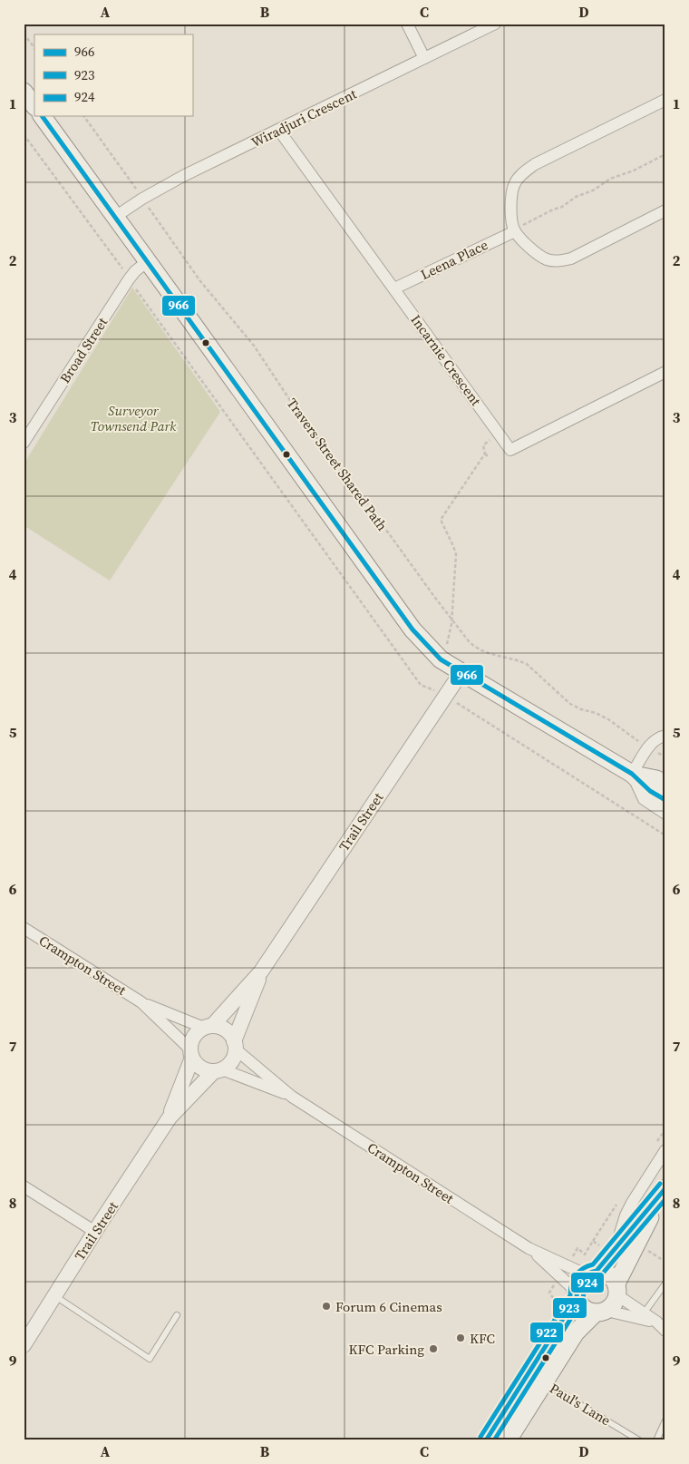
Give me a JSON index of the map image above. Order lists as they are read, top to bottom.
{
  "streets": {
    "street": [
      "Wiradjuri Crescent",
      "Leena Place",
      "Broad Street",
      "Incarnie Crescent",
      "Trail Street",
      "Crampton Street"
    ],
    "lane": ["Paul's Lane"],
    "path": ["Travers Street Shared Path"]
  },
  "crossings": [
    ["Wiradjuri Crescent", "Incarnie Crescent"],
    ["Wiradjuri Crescent", "Travers Street Shared Path"],
    ["Leena Place", "Incarnie Crescent"],
    ["Trail Street", "Crampton Street"]
  ],
  "parks": ["Surveyor Townsend Park"],
  "places": ["Forum 6 Cinemas", "KFC", "KFC Parking"],
  "lines": [
    "transit line 966",
    "transit line 922",
    "transit line 923",
    "transit line 924"
  ],
  "legend": ["966", "923", "924"],
  "grid": {
    "columns": [
      "A",
      "B",
      "C",
      "D"
    ],
    "rows": [
      "1",
      "2",
      "3",
      "4",
      "5",
      "6",
      "7",
      "8",
      "9"
    ]
  }
}
